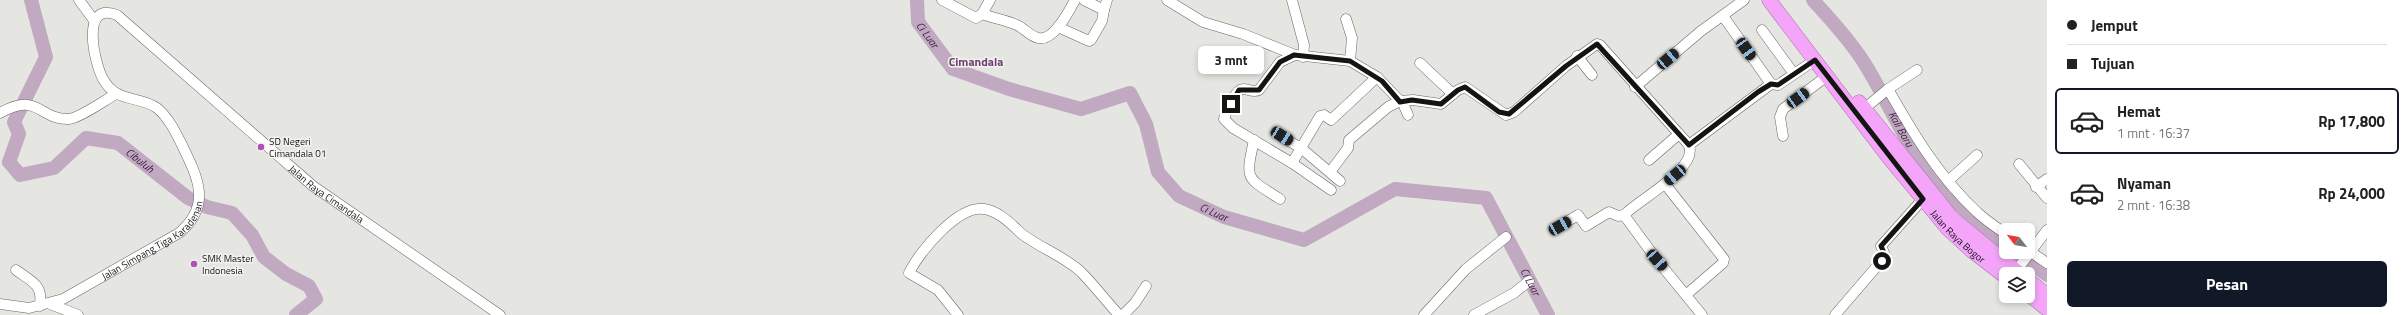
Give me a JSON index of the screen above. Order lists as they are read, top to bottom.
{
  "streets": {
    "highway": ["Jalan Raya Bogor"],
    "street": ["Jalan Raya Cimandala", "Jalan Simpang Tiga Karadenan"]
  },
  "districts": ["Cimandala"],
  "water": ["Ci Luar", "Kali Baru", "Cibuluh"],
  "places": ["SD Negeri Cimandala 01", "SMK Master Indonesia"],
  "north": "top left",
  "page": {
    "banner": ["Jemput", "Tujuan"],
    "bubble": "3 mnt",
    "list": [
      {
        "name": "Hemat",
        "note": "1 mnt · 16:37",
        "value": "Rp 17,800"
      },
      {
        "name": "Nyaman",
        "note": "2 mnt · 16:38",
        "value": "Rp 24,000"
      }
    ],
    "buttons": "Pesan"
  }
}
